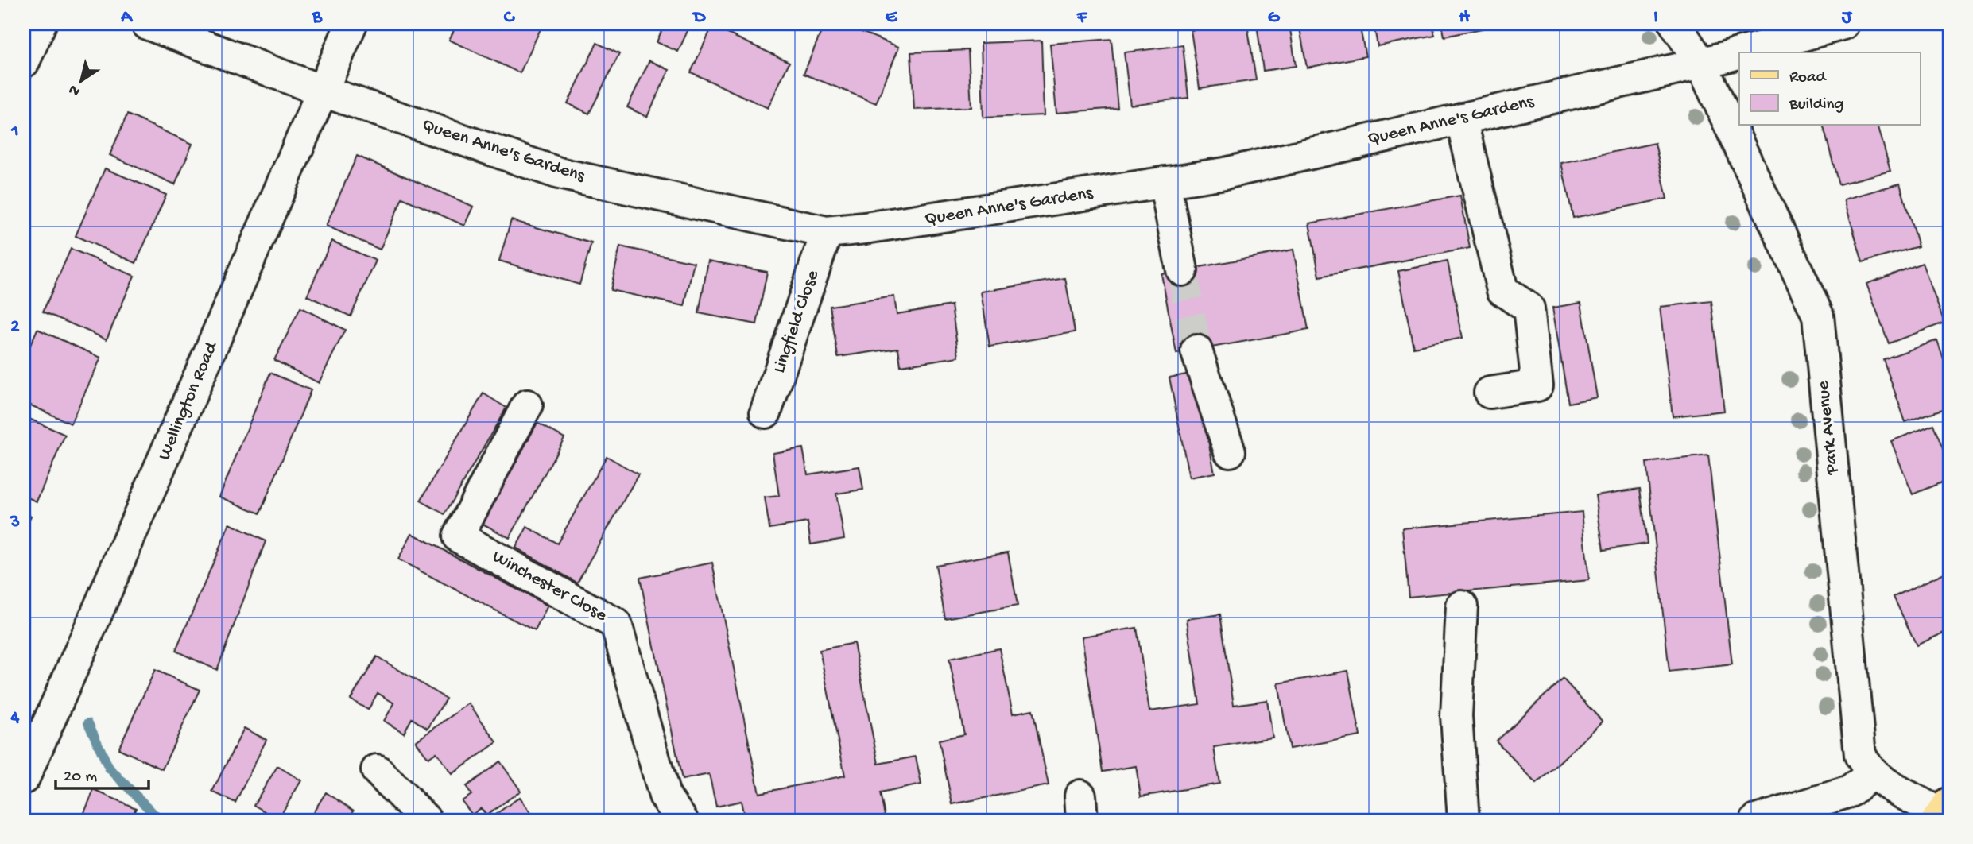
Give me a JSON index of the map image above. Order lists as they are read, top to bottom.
{
  "streets": {
    "street": [
      "Queen Anne's Gardens",
      "Lingfield Close",
      "Wellington Road",
      "Park Avenue",
      "Winchester Close"
    ]
  },
  "crossings": [
    ["Queen Anne's Gardens", "Lingfield Close"],
    ["Queen Anne's Gardens", "Wellington Road"],
    ["Queen Anne's Gardens", "Park Avenue"]
  ],
  "legend": ["Road", "Building"],
  "scale_bar": "20 m",
  "north": "bottom left",
  "grid": {
    "columns": [
      "A",
      "B",
      "C",
      "D",
      "E",
      "F",
      "G",
      "H",
      "I",
      "J"
    ],
    "rows": [
      "1",
      "2",
      "3",
      "4"
    ]
  }
}
